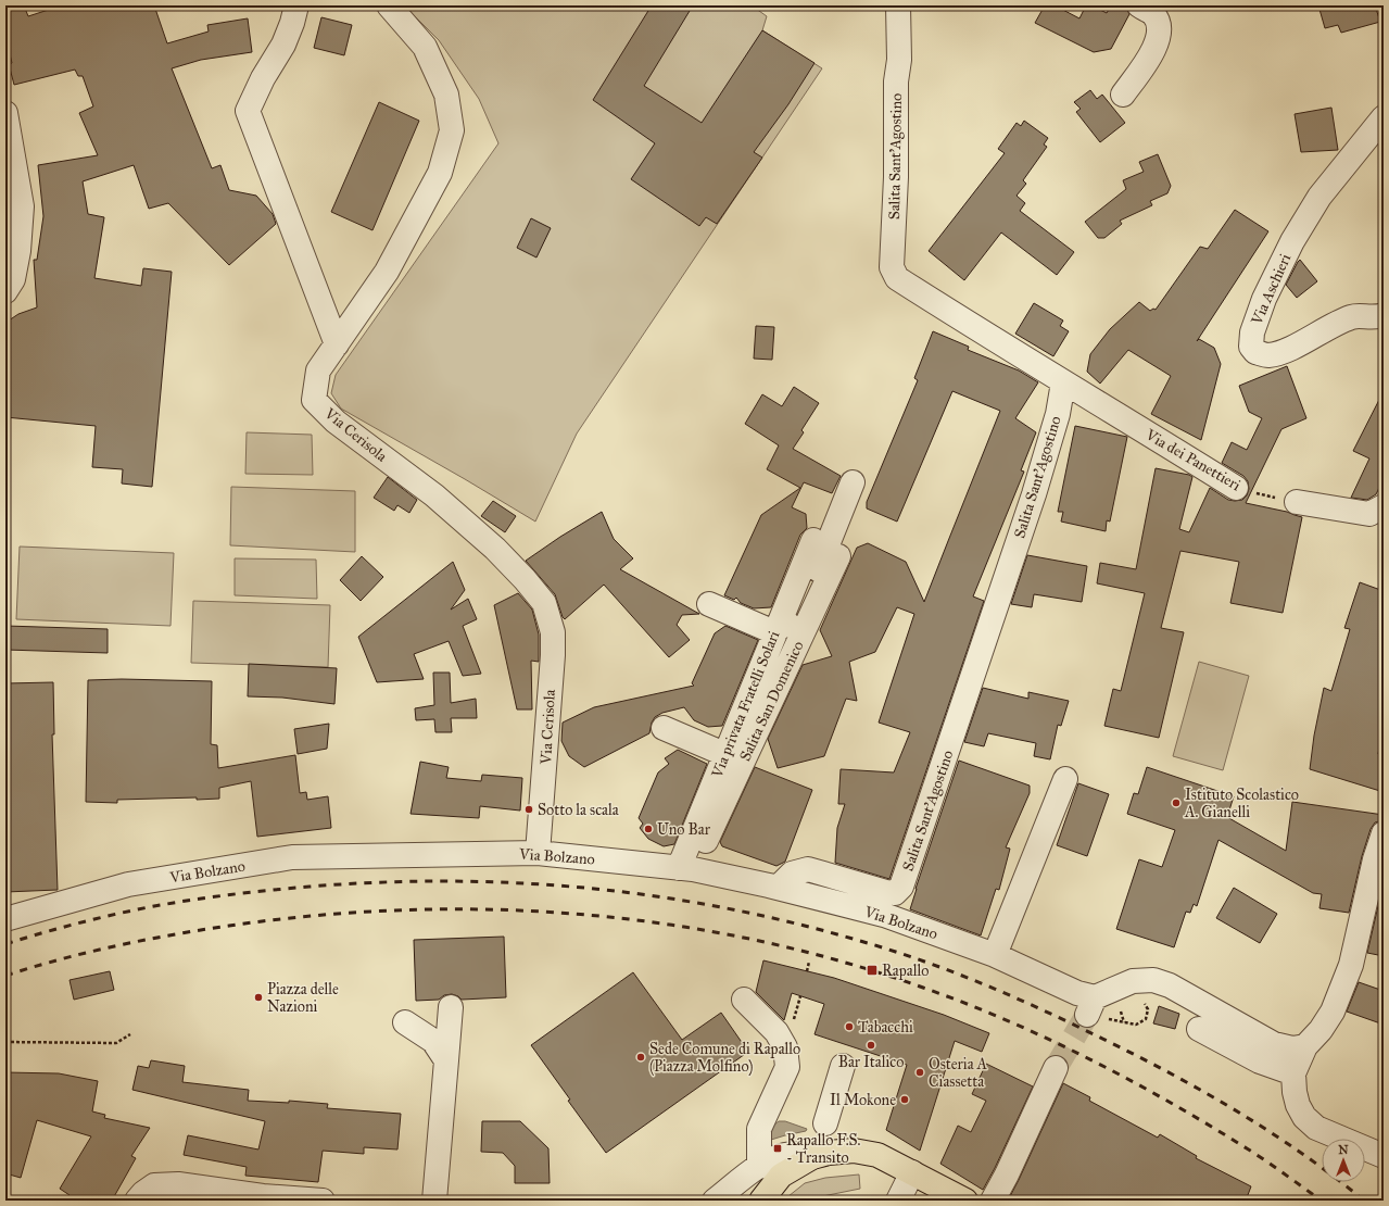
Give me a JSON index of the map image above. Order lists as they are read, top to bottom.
{
  "streets": {
    "street": [
      "Salita Sant'Agostino",
      "Via Aschieri",
      "Via Cerisola",
      "Via dei Panettieri",
      "Salita San Domenico",
      "Via privata Fratelli Solari",
      "Via Bolzano"
    ]
  },
  "crossings": [
    ["Salita Sant'Agostino", "Via dei Panettieri"],
    ["Salita Sant'Agostino", "Via Bolzano"],
    ["Via Cerisola", "Via Bolzano"],
    ["Salita San Domenico", "Via privata Fratelli Solari"],
    ["Salita San Domenico", "Via Bolzano"],
    ["Via privata Fratelli Solari", "Via Bolzano"]
  ],
  "places": {
    "other": [
      "Istituto Scolastico A. Gianelli",
      "Sotto la scala",
      "Uno Bar",
      "Piazza delle Nazioni",
      "Tabacchi",
      "Bar Italico",
      "Sede Comune di Rapallo (Piazza Molfino)",
      "Osteria A Ciassetta",
      "Il Mokone"
    ],
    "transit": ["Rapallo", "Rapallo F.S. - Transito"]
  },
  "north": "top"
}
